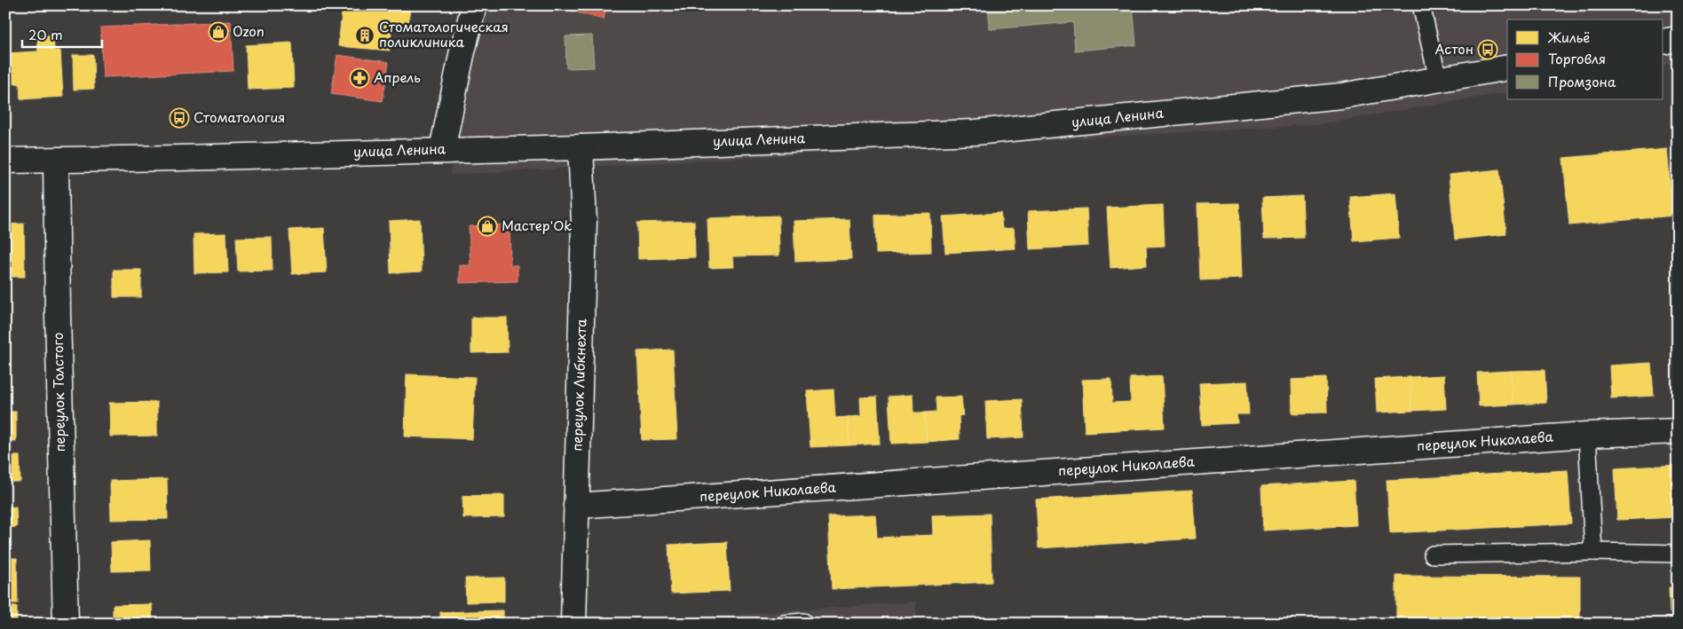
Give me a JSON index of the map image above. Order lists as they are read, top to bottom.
{
  "streets": {
    "main road": [
      "улица Ленина",
      "переулок Либкнехта",
      "переулок Толстого",
      "переулок Николаева"
    ]
  },
  "crossings": [
    ["улица Ленина", "переулок Либкнехта"],
    ["улица Ленина", "переулок Толстого"],
    ["переулок Либкнехта", "переулок Николаева"]
  ],
  "places": {
    "shop": ["Ozon", "Мастер'Ok"],
    "building": ["Стоматологическая поликлиника"],
    "bus stop": ["Астон", "Стоматология"],
    "pharmacy": ["Апрель"]
  },
  "legend": ["Жильё", "Торговля", "Промзона"],
  "scale_bar": "20 m"
}
